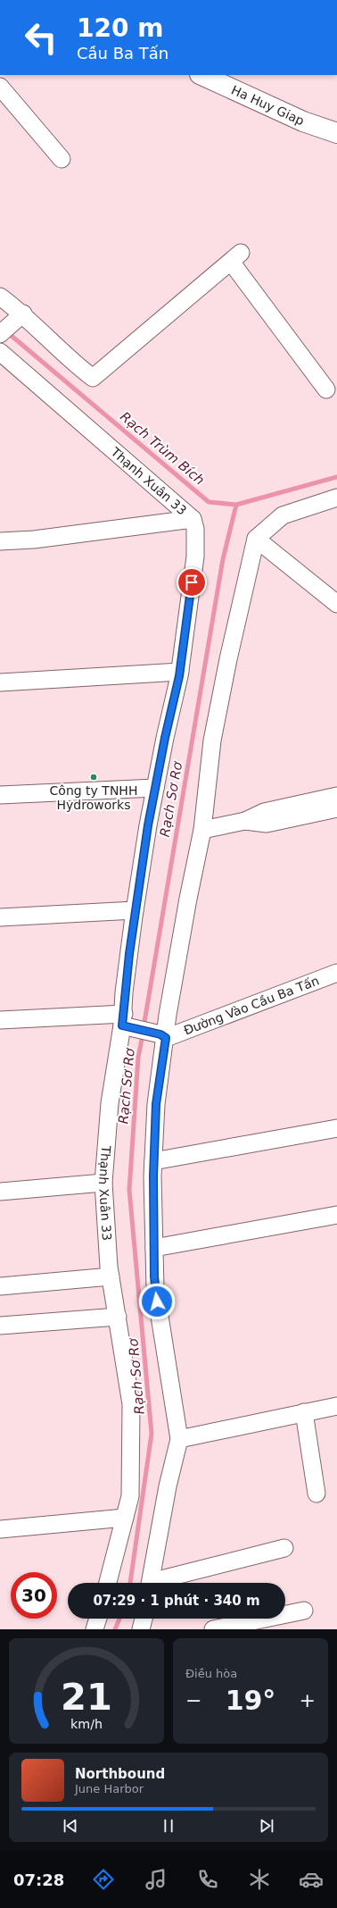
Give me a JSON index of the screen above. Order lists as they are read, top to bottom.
{
  "streets": {
    "main road": ["Ha Huy Giap"],
    "street": ["Thạnh Xuân 33", "Đường Vào Cầu Ba Tấn"]
  },
  "water": ["Rạch Trùm Bích", "Rạch Sơ Rơ"],
  "places": ["Công ty TNHH Hydroworks"],
  "page": {
    "turn": ["120 m", "Cầu Ba Tấn"],
    "limit": "30",
    "trip": "07:29 · 1 phút · 340 m",
    "tile": "Điều hòa",
    "heat": ["−", "19°", "+"],
    "song": ["Northbound", "June Harbor"],
    "tabs": "07:28",
    "gauge": ["21", "km/h"]
  }
}
